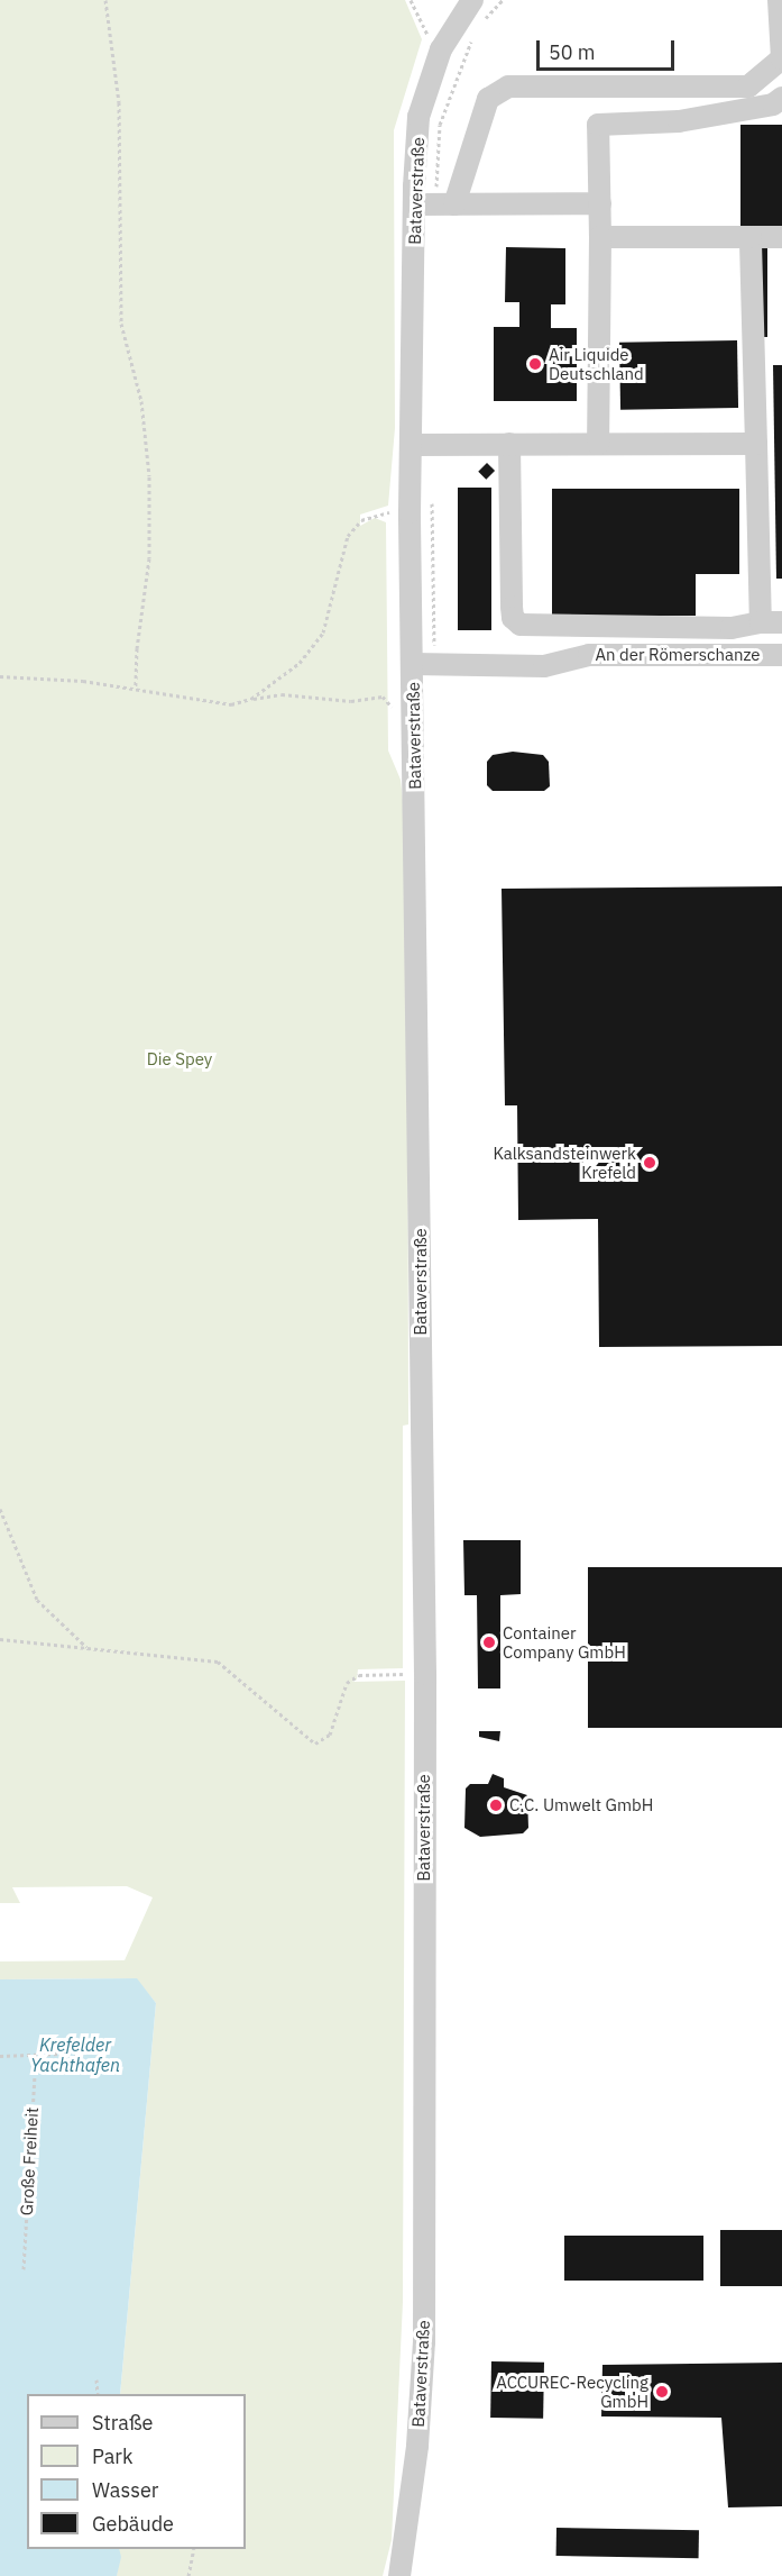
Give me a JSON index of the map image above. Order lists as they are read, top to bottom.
{
  "streets": {
    "street": ["Bataverstraße", "An der Römerschanze"],
    "path": ["Große Freiheit"]
  },
  "crossings": [
    ["Bataverstraße", "An der Römerschanze"]
  ],
  "water": ["Krefelder Yachthafen"],
  "parks": ["Die Spey"],
  "places": [
    "Air Liquide Deutschland",
    "Kalksandsteinwerk Krefeld",
    "Container Company GmbH",
    "C.C. Umwelt GmbH",
    "ACCUREC-Recycling GmbH"
  ],
  "legend": [
    "Straße",
    "Park",
    "Wasser",
    "Gebäude"
  ],
  "scale_bar": "50 m"
}
